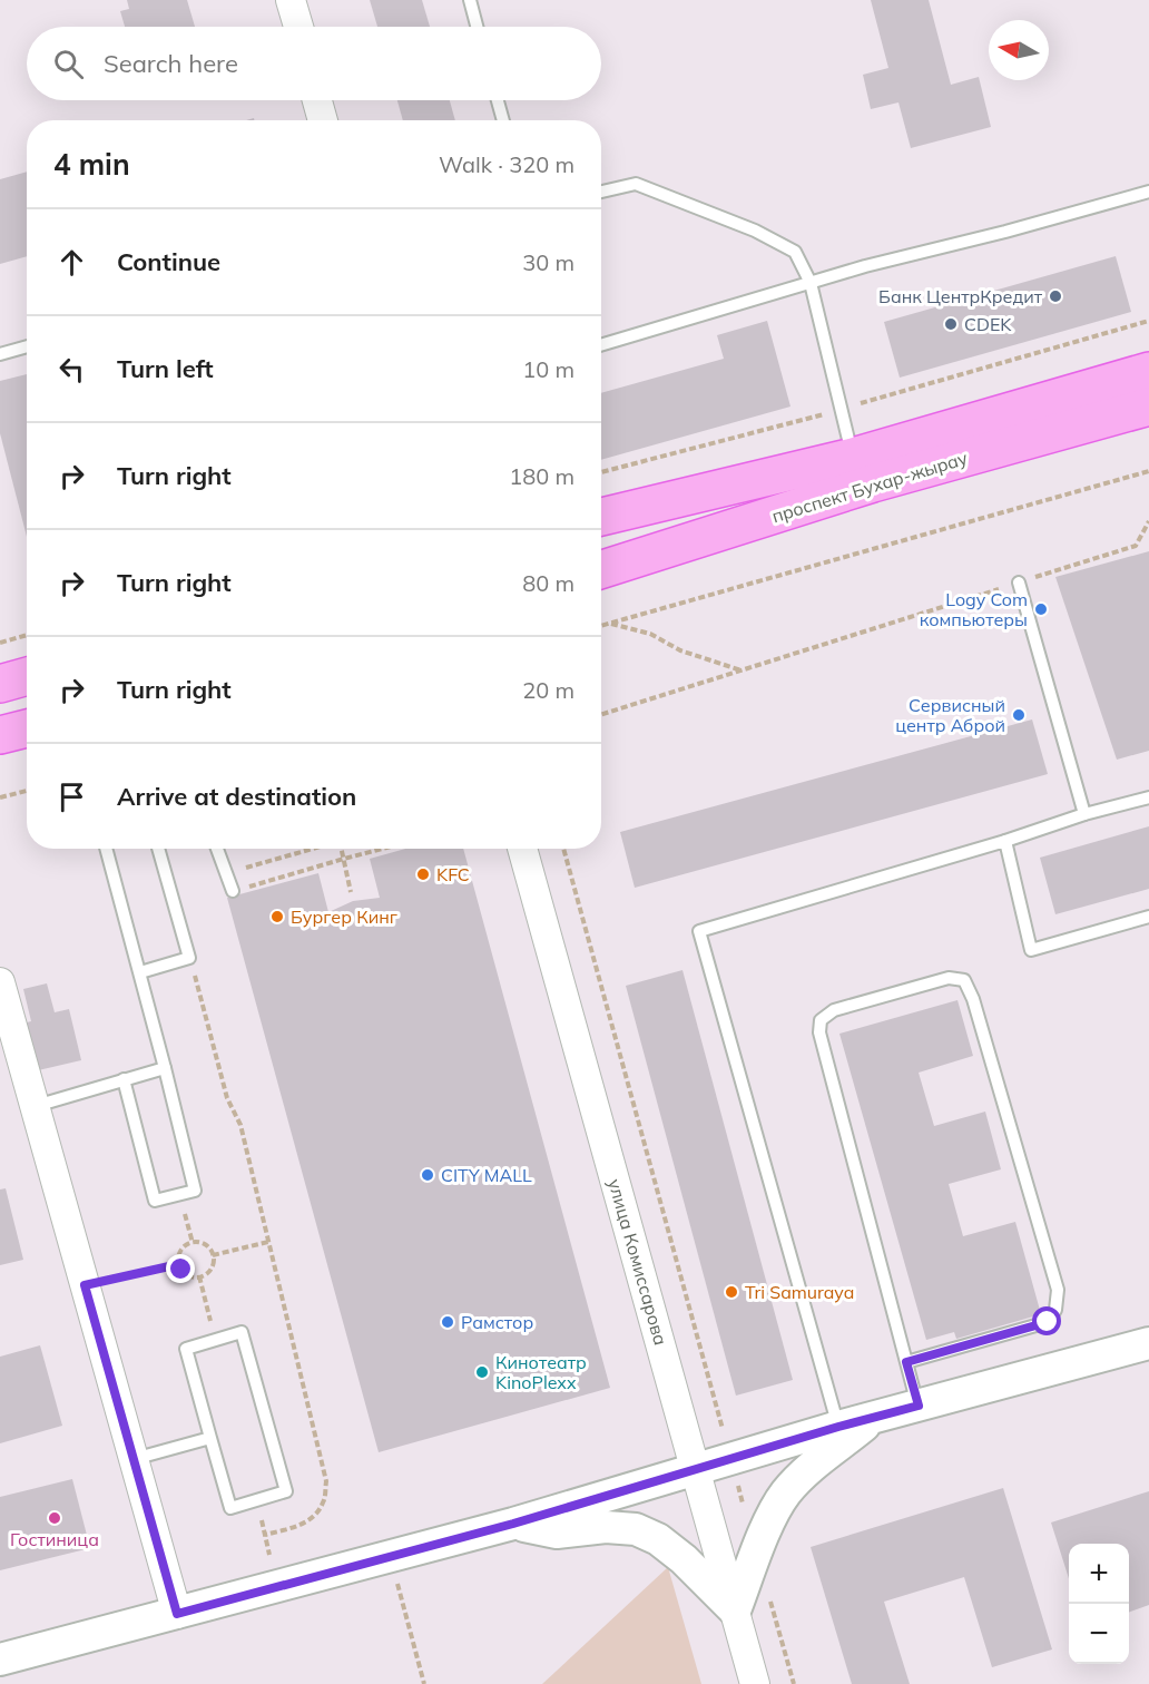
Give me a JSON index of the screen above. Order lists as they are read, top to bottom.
{
  "streets": {
    "main road": ["проспект Бухар-жырау"],
    "street": ["улица Комиссарова"]
  },
  "places": [
    "Банк ЦентрКредит",
    "CDEK",
    "Logy Com компьютеры",
    "Сервисный центр Аброй",
    "KFC",
    "Бургер Кинг",
    "CITY MALL",
    "Tri Samuraya",
    "Рамстор",
    "Кинотеатр KinoPlexx",
    "Гостиница"
  ],
  "north": "left",
  "page": {
    "search": "Search here",
    "heading": ["4 min", "Walk · 320 m"],
    "list": [
      ["Continue", "30 m"],
      ["Turn left", "10 m"],
      ["Turn right", "180 m"],
      ["Turn right", "80 m"],
      ["Turn right", "20 m"],
      "Arrive at destination"
    ],
    "map_buttons": ["+", "−"]
  }
}
